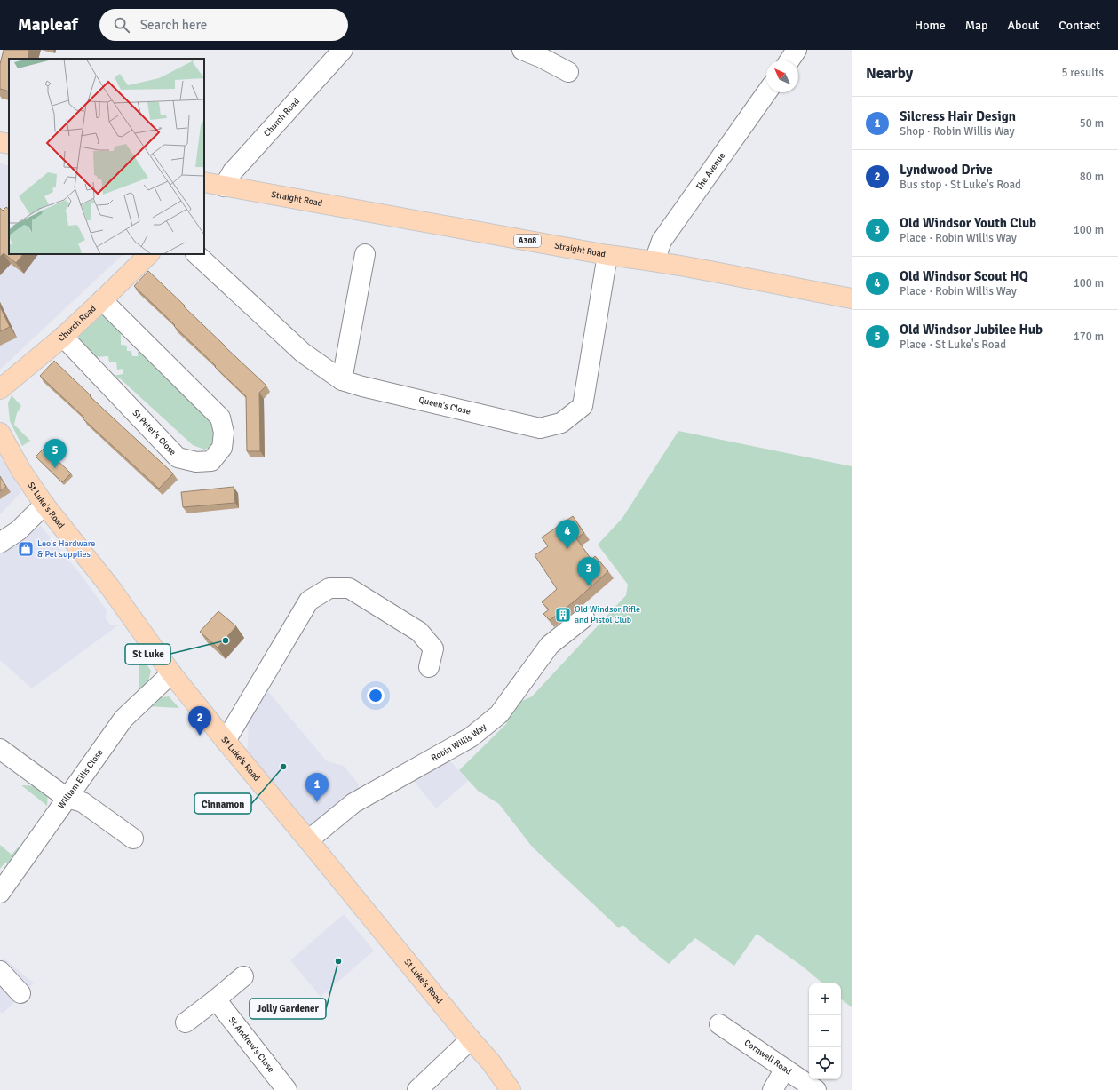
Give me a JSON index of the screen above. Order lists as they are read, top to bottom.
{
  "streets": {
    "main road": [
      "Church Road",
      "Straight Road",
      "A308",
      "St Luke's Road"
    ],
    "street": [
      "The Avenue",
      "Queen's Close",
      "St Peter's Close",
      "Robin Willis Way",
      "William Ellis Close",
      "St Andrew's Close",
      "Cornwell Road"
    ]
  },
  "crossings": [
    ["Church Road", "Straight Road"],
    ["Church Road", "St Peter's Close"],
    ["The Avenue", "Straight Road"],
    ["Straight Road", "Queen's Close"],
    ["St Luke's Road", "Robin Willis Way"],
    ["St Luke's Road", "William Ellis Close"]
  ],
  "places": {
    "shop": ["Leo's Hardware & Pet supplies"],
    "building": ["Old Windsor Rifle and Pistol Club"],
    "other": ["St Luke", "Cinnamon", "Jolly Gardener"]
  },
  "north": "top left",
  "page": {
    "header": "Mapleaf",
    "search": "Search here",
    "nav": [
      "Home",
      "Map",
      "About",
      "Contact"
    ],
    "heading": ["Nearby", "5 results"],
    "list": [
      {
        "mark": "1",
        "name": "Silcress Hair Design",
        "note": "Shop · Robin Willis Way",
        "value": "50 m"
      },
      {
        "mark": "2",
        "name": "Lyndwood Drive",
        "note": "Bus stop · St Luke's Road",
        "value": "80 m"
      },
      {
        "mark": "3",
        "name": "Old Windsor Youth Club",
        "note": "Place · Robin Willis Way",
        "value": "100 m"
      },
      {
        "mark": "4",
        "name": "Old Windsor Scout HQ",
        "note": "Place · Robin Willis Way",
        "value": "100 m"
      },
      {
        "mark": "5",
        "name": "Old Windsor Jubilee Hub",
        "note": "Place · St Luke's Road",
        "value": "170 m"
      }
    ],
    "pins": [
      "5",
      "4",
      "3",
      "2",
      "1"
    ],
    "map_buttons": ["+", "−"]
  }
}
